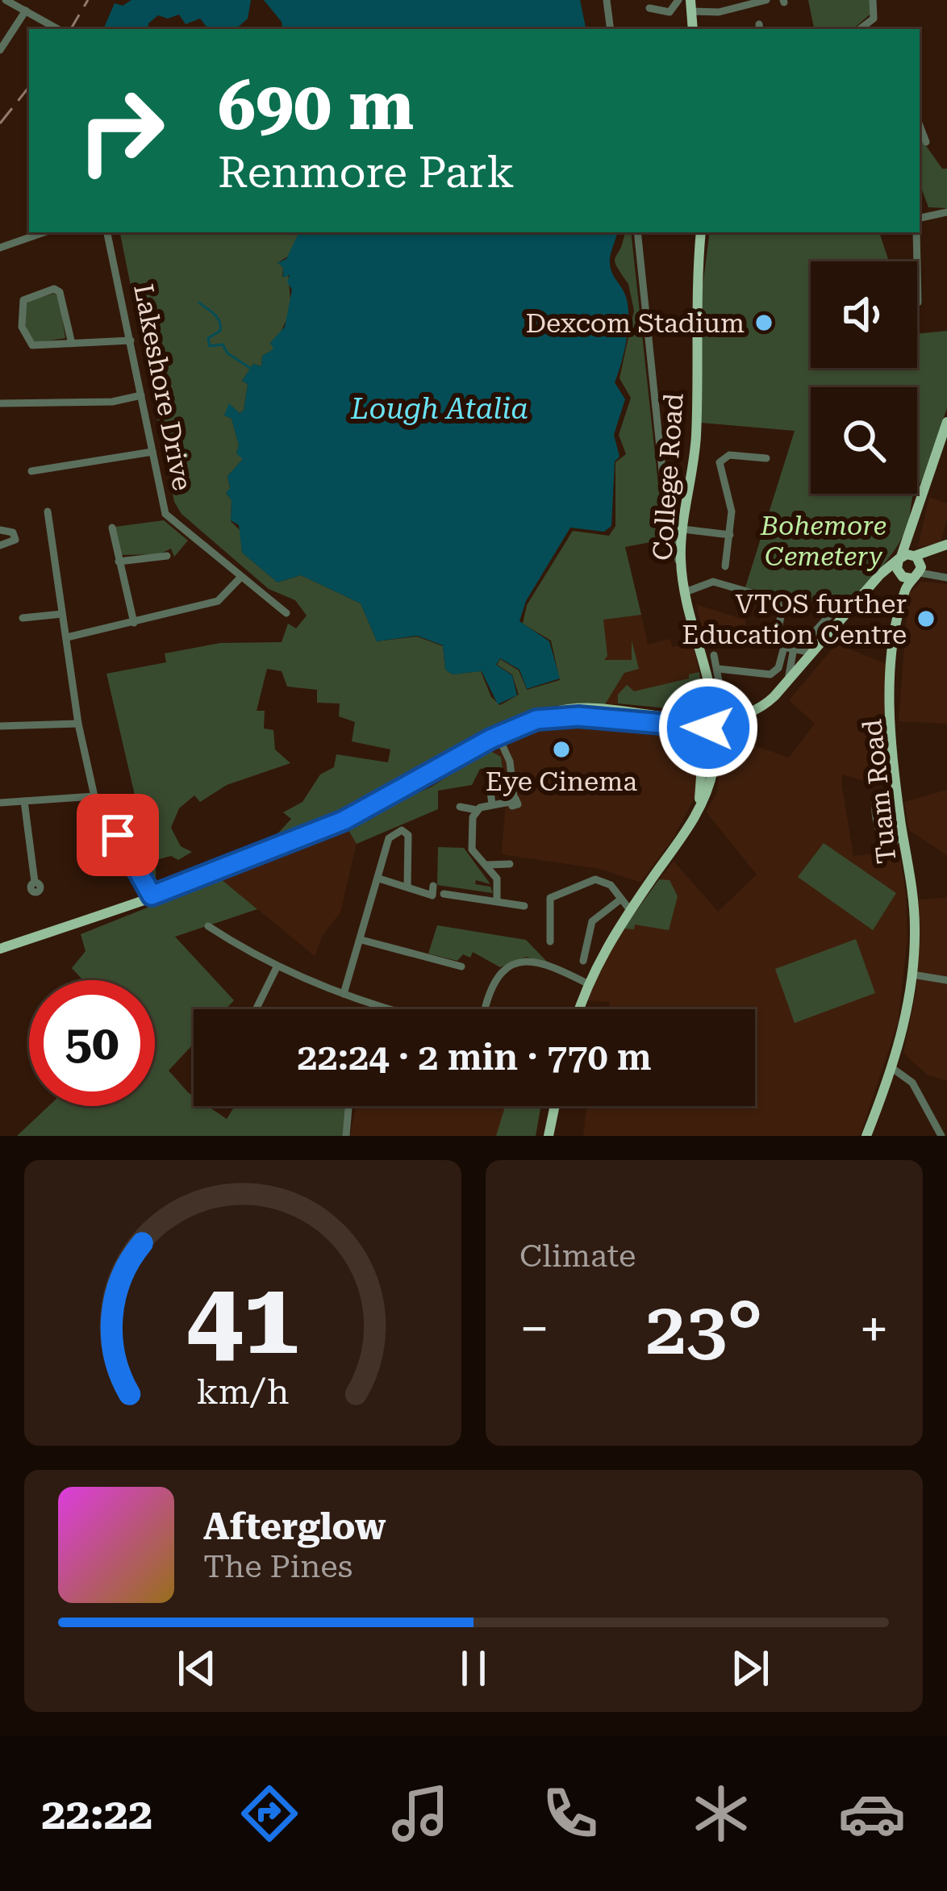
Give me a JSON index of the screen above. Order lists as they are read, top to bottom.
{
  "streets": {
    "main road": ["College Road", "Tuam Road"],
    "street": ["Lakeshore Drive"]
  },
  "water": ["Lough Atalia"],
  "parks": ["Bohemore Cemetery"],
  "places": ["Dexcom Stadium", "VTOS further Education Centre", "Eye Cinema"],
  "page": {
    "turn": ["690 m", "Renmore Park"],
    "limit": "50",
    "trip": "22:24 · 2 min · 770 m",
    "tile": "Climate",
    "heat": ["−", "23°", "+"],
    "song": ["Afterglow", "The Pines"],
    "tabs": "22:22",
    "gauge": ["41", "km/h"]
  }
}
